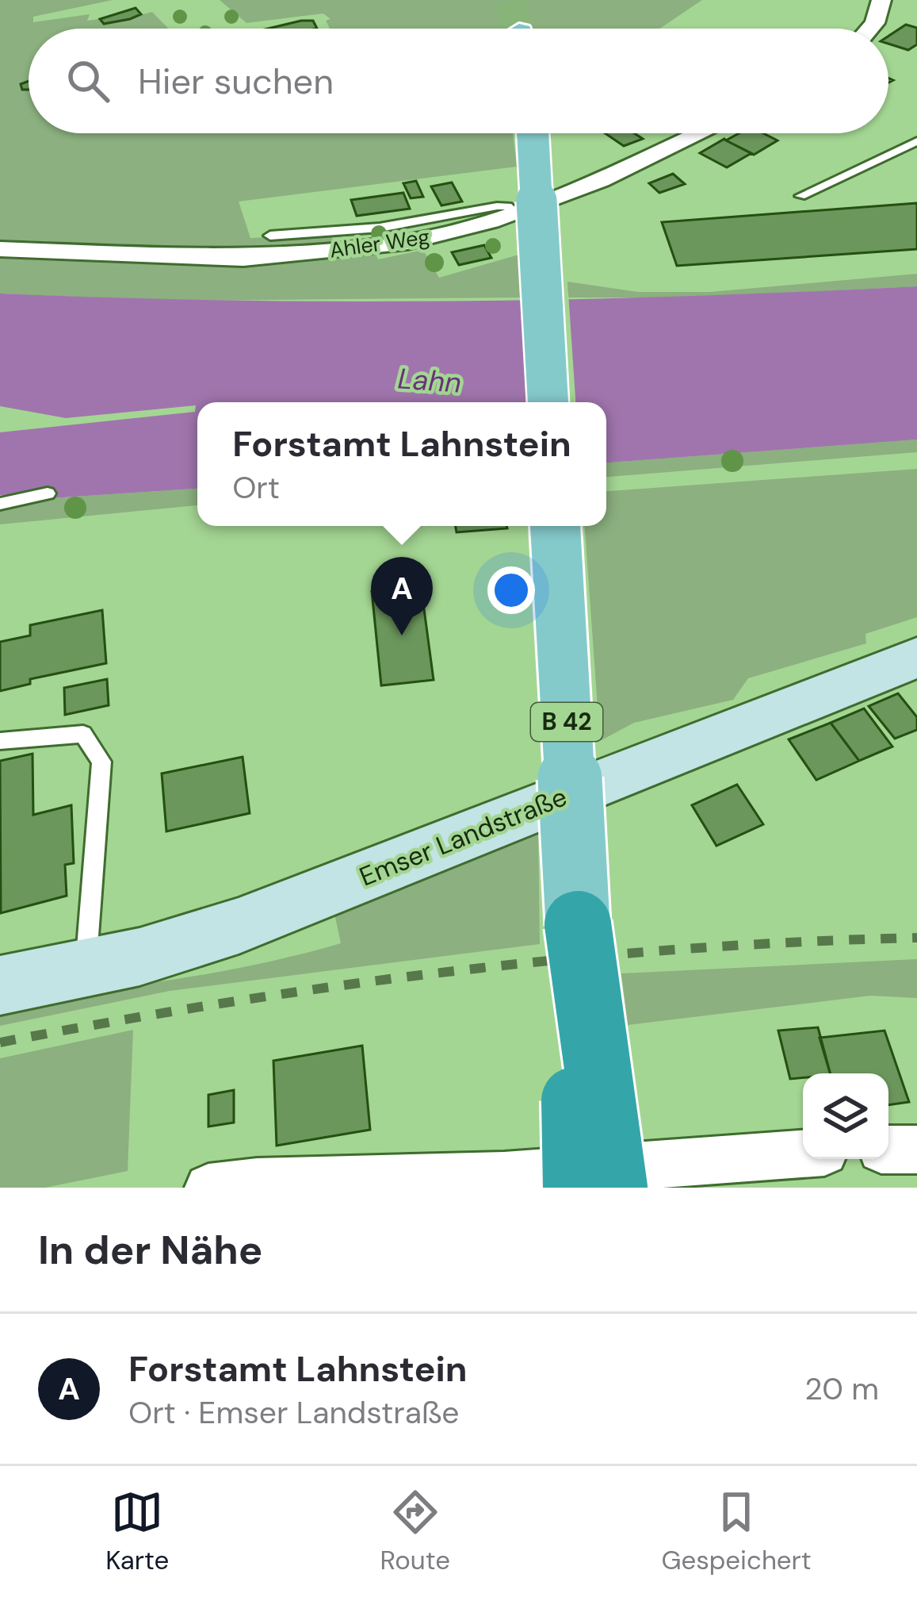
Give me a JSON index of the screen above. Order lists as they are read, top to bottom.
{
  "streets": {
    "highway": ["B 42"],
    "street": ["Ahler Weg", "Emser Landstraße"]
  },
  "water": ["Lahn"],
  "page": {
    "search": "Hier suchen",
    "popup": ["Forstamt Lahnstein", "Ort"],
    "pins": "A",
    "heading": "In der Nähe",
    "list": [
      {
        "mark": "A",
        "name": "Forstamt Lahnstein",
        "note": "Ort · Emser Landstraße",
        "value": "20 m"
      }
    ],
    "nav": ["Karte", "Route", "Gespeichert"]
  }
}
